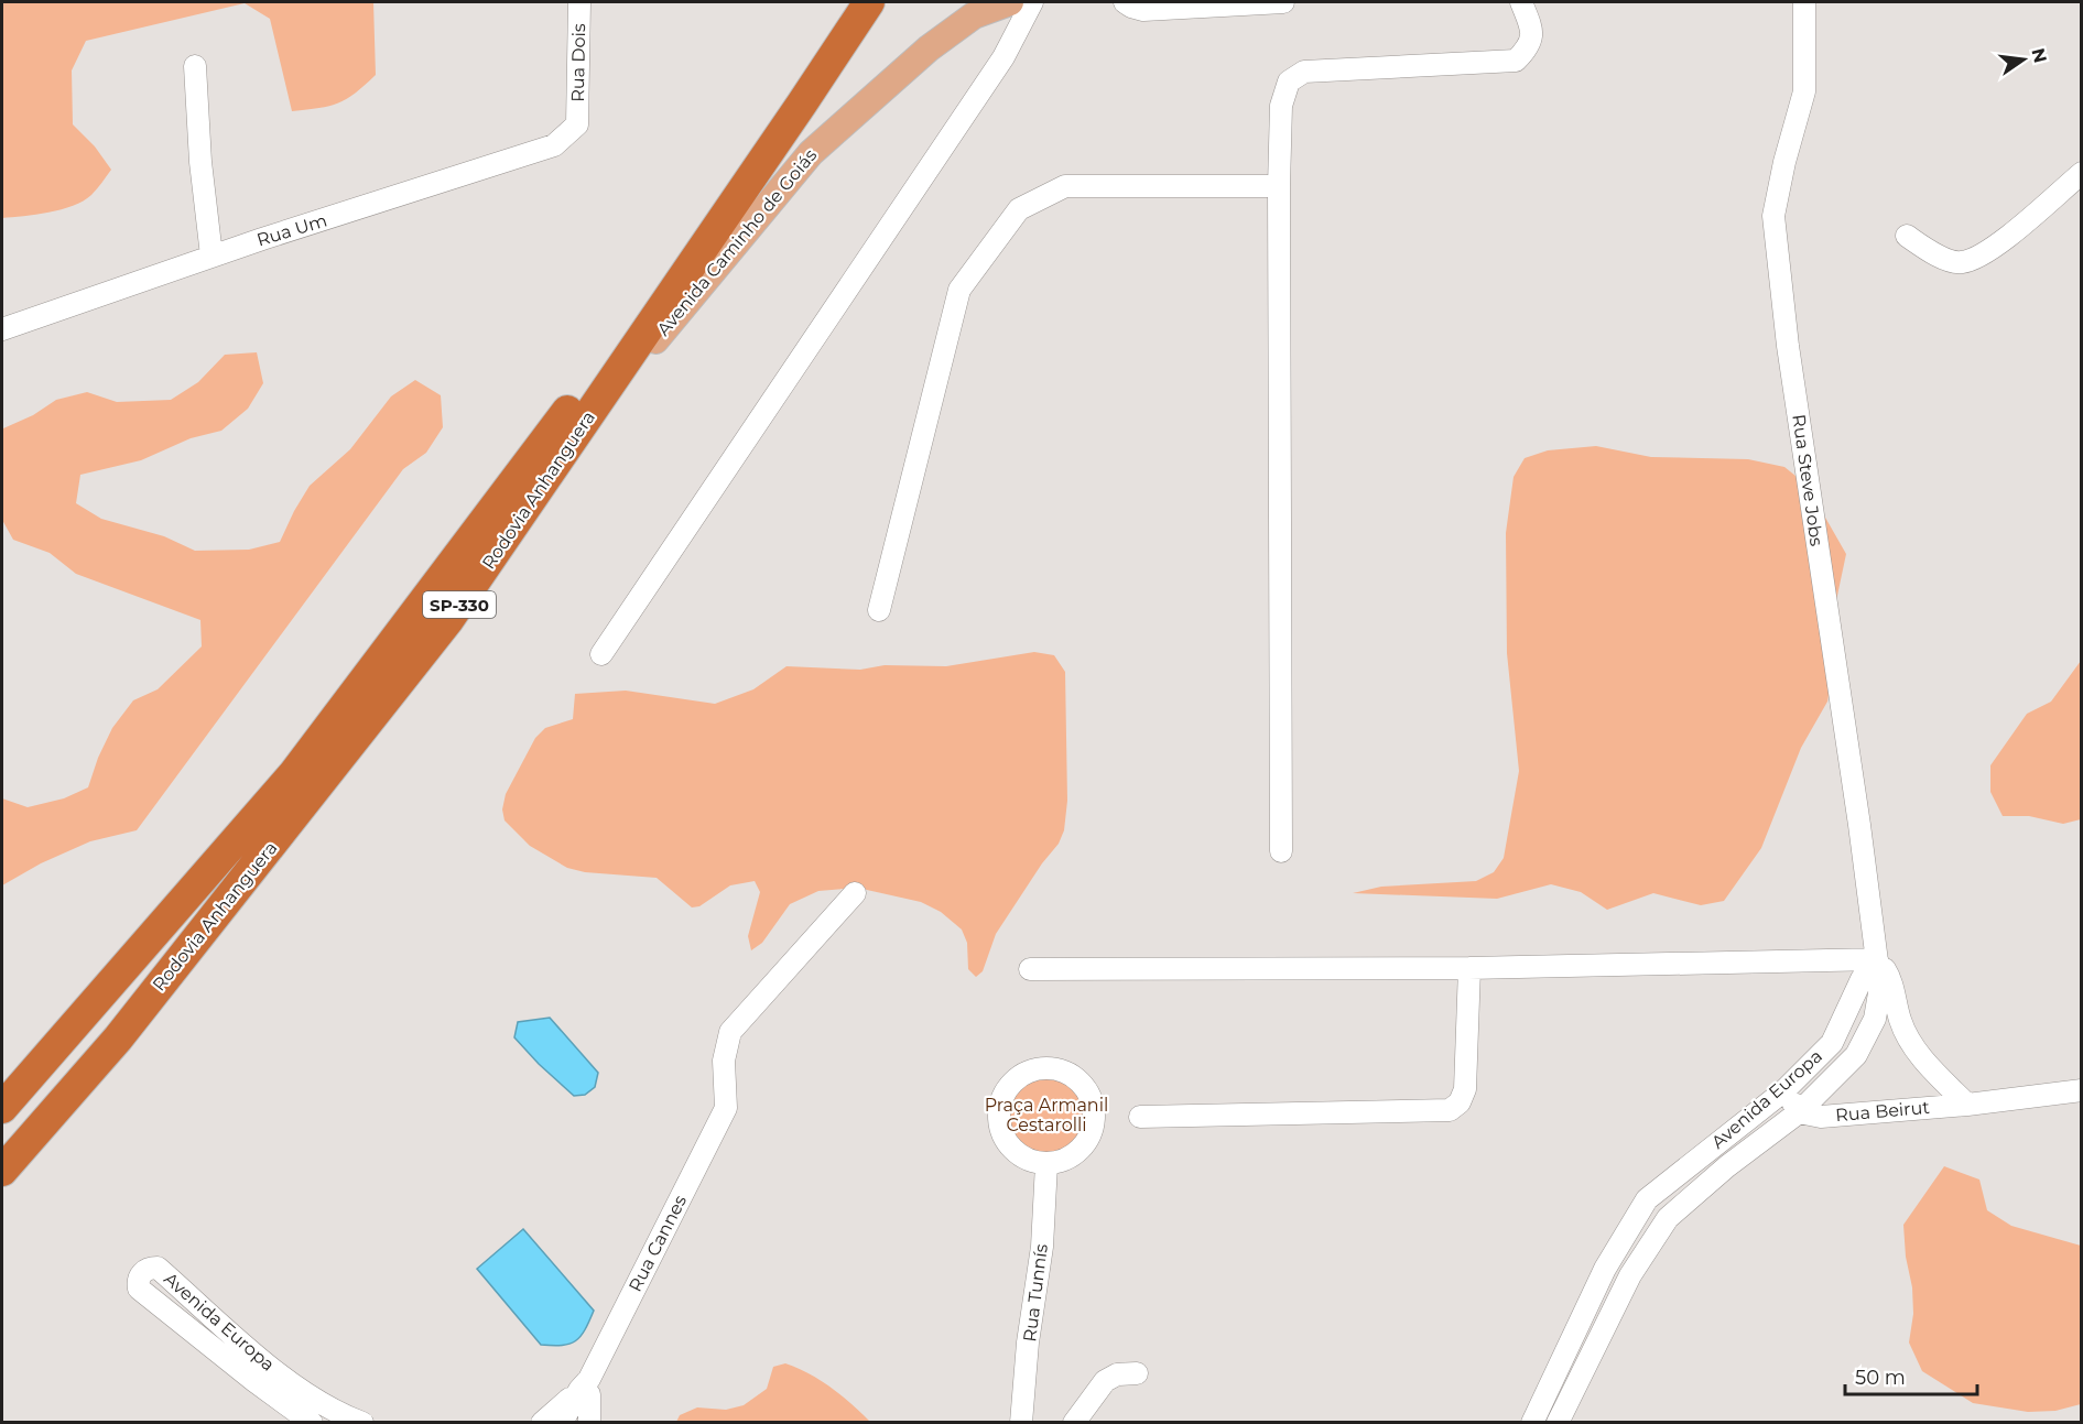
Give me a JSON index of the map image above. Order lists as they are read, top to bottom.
{
  "streets": {
    "highway": ["Rodovia Anhanguera", "SP-330"],
    "main road": ["Avenida Caminho de Goiás"],
    "street": [
      "Rua Dois",
      "Rua Um",
      "Rua Steve Jobs",
      "Avenida Europa",
      "Rua Beirut",
      "Rua Cannes",
      "Rua Tunnís"
    ]
  },
  "crossings": [
    ["Rua Dois", "Rua Um"],
    ["Avenida Caminho de Goiás", "Rodovia Anhanguera"],
    ["Rua Steve Jobs", "Avenida Europa"],
    ["Rua Steve Jobs", "Rua Beirut"],
    ["Avenida Europa", "Rua Beirut"]
  ],
  "parks": ["Praça Armanil Cestarolli"],
  "scale_bar": "50 m",
  "north": "right"
}
